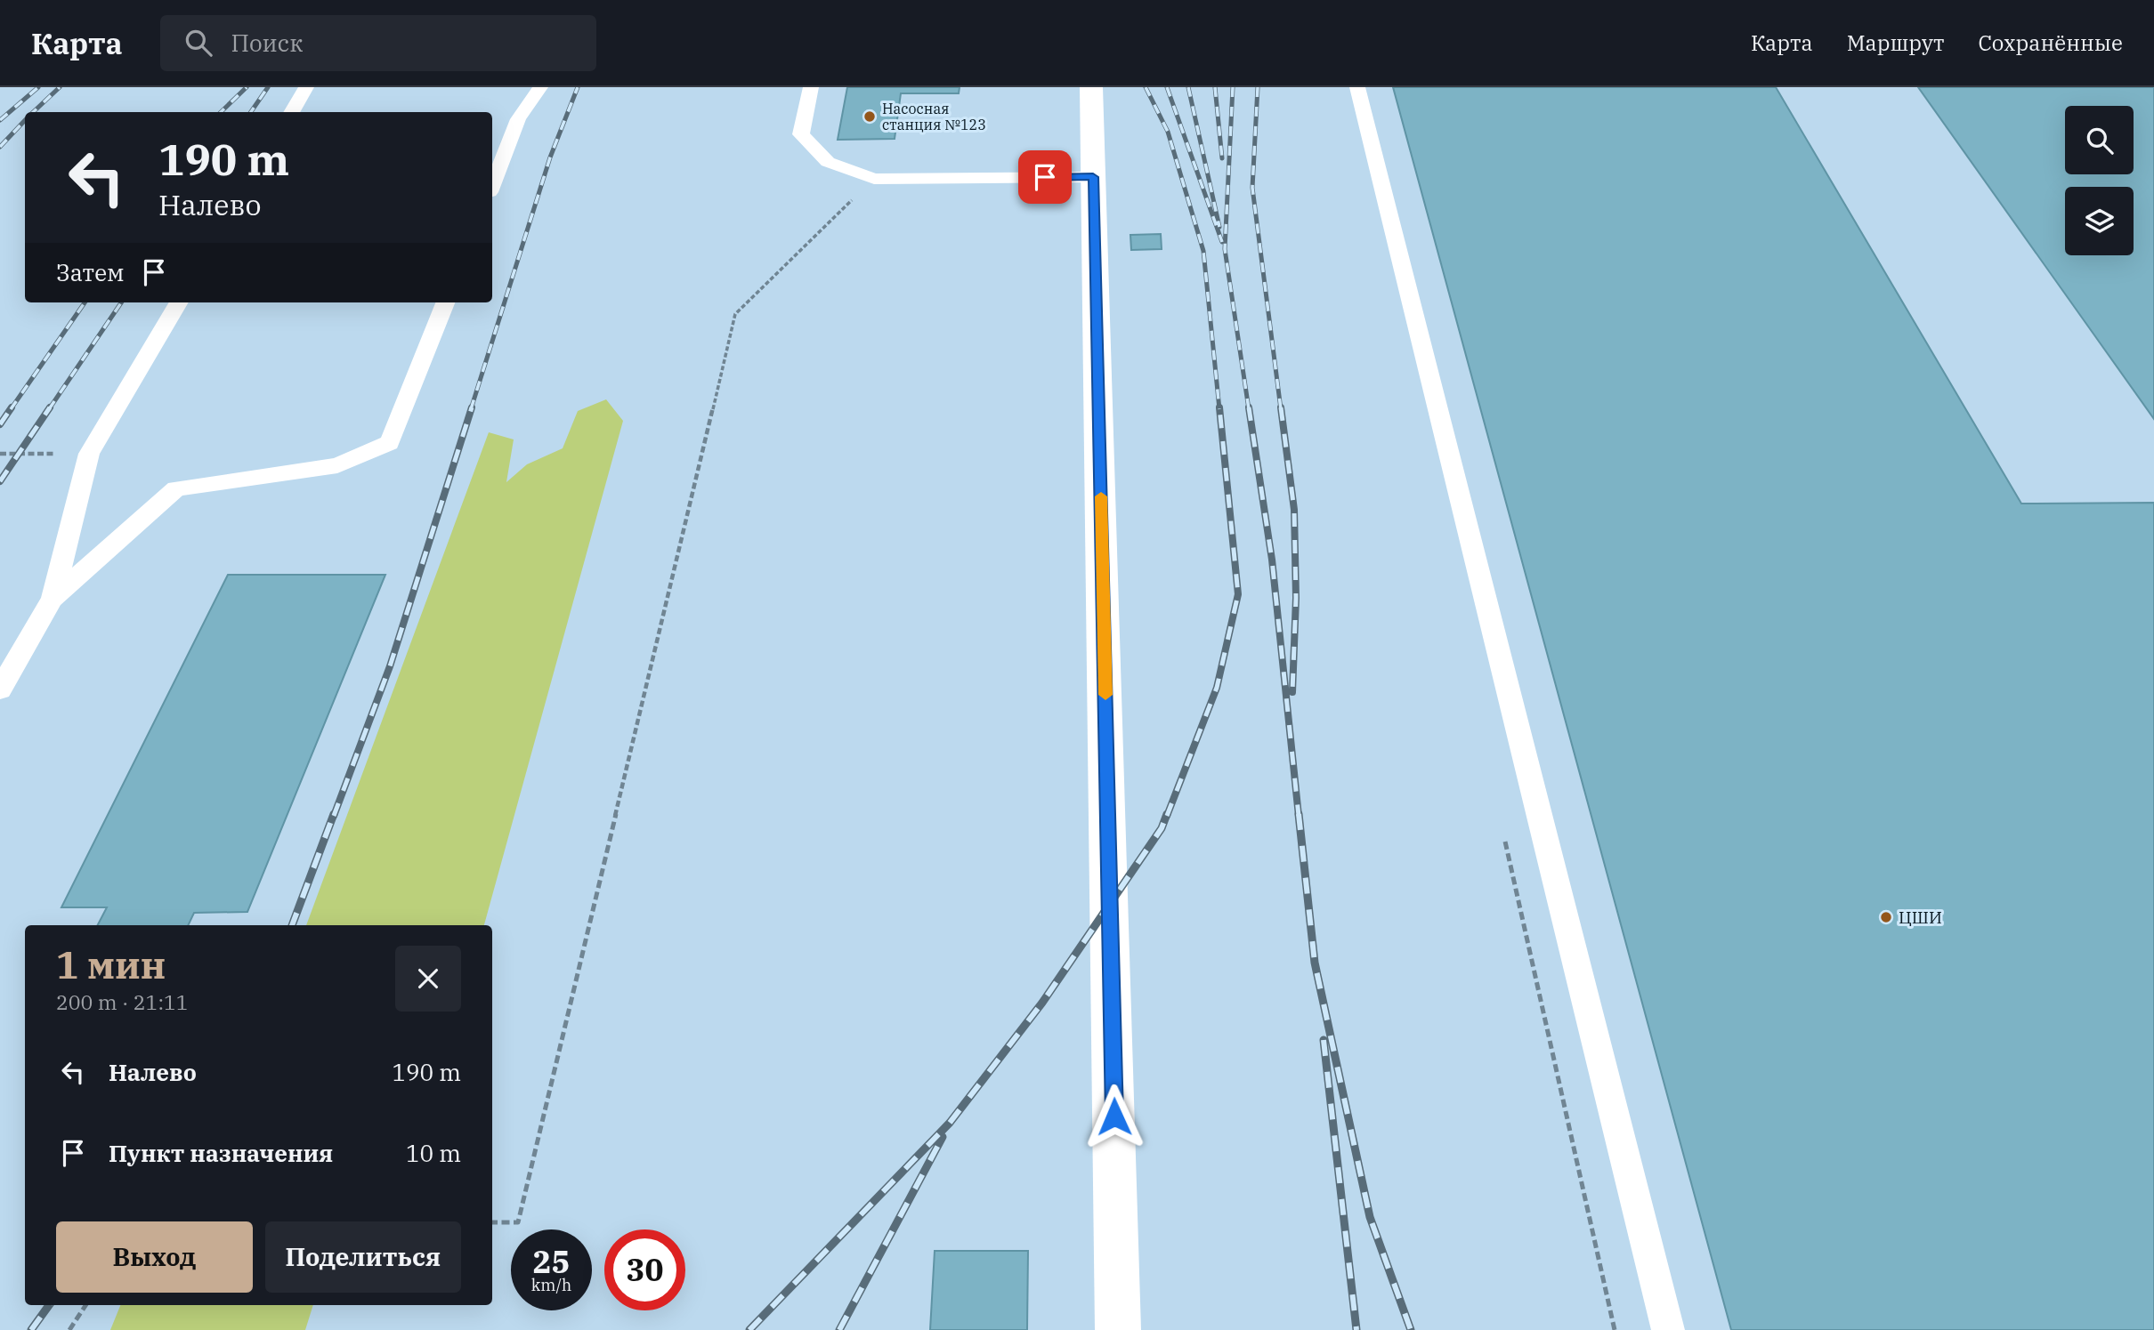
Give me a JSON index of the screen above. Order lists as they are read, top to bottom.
{
  "places": ["Насосная станция №123", "ЦШИ"],
  "page": {
    "header": "Карта",
    "search": "Поиск",
    "nav": ["Карта", "Маршрут", "Сохранённые"],
    "turn": ["190 m", "Налево"],
    "then": "Затем",
    "heading": ["1 мин", "200 m · 21:11"],
    "list": [
      {
        "name": "Налево",
        "value": "190 m"
      },
      {
        "name": "Пункт назначения",
        "value": "10 m"
      }
    ],
    "buttons": ["Выход", "Поделиться"],
    "speed": "25 km/h",
    "limit": "30"
  }
}
